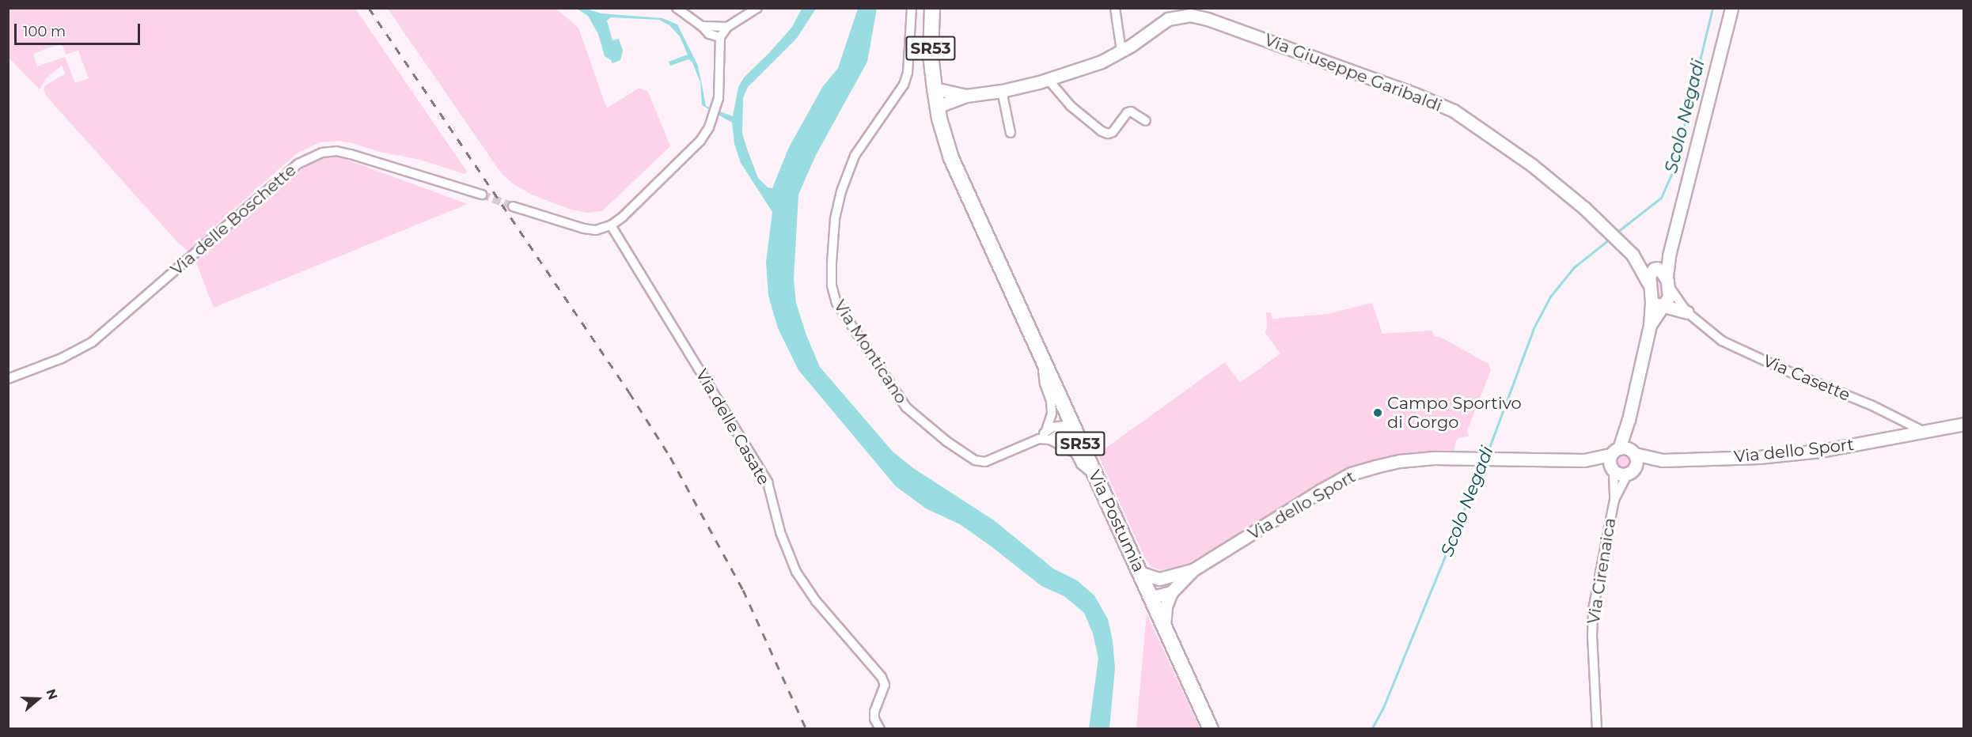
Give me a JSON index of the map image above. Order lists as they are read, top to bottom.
{
  "streets": {
    "main road": ["SR53", "Via Postumia"],
    "street": [
      "Via Giuseppe Garibaldi",
      "Via delle Boschette",
      "Via Monticano",
      "Via Casette",
      "Via delle Casate",
      "Via dello Sport",
      "Via Cirenaica"
    ]
  },
  "crossings": [
    ["SR53", "Via Giuseppe Garibaldi"],
    ["SR53", "Via Postumia"],
    ["Via Giuseppe Garibaldi", "Via Postumia"],
    ["Via Casette", "Via dello Sport"],
    ["Via dello Sport", "Via Cirenaica"]
  ],
  "water": ["Scolo Negadi"],
  "places": ["Campo Sportivo di Gorgo"],
  "scale_bar": "100 m",
  "north": "right"
}
